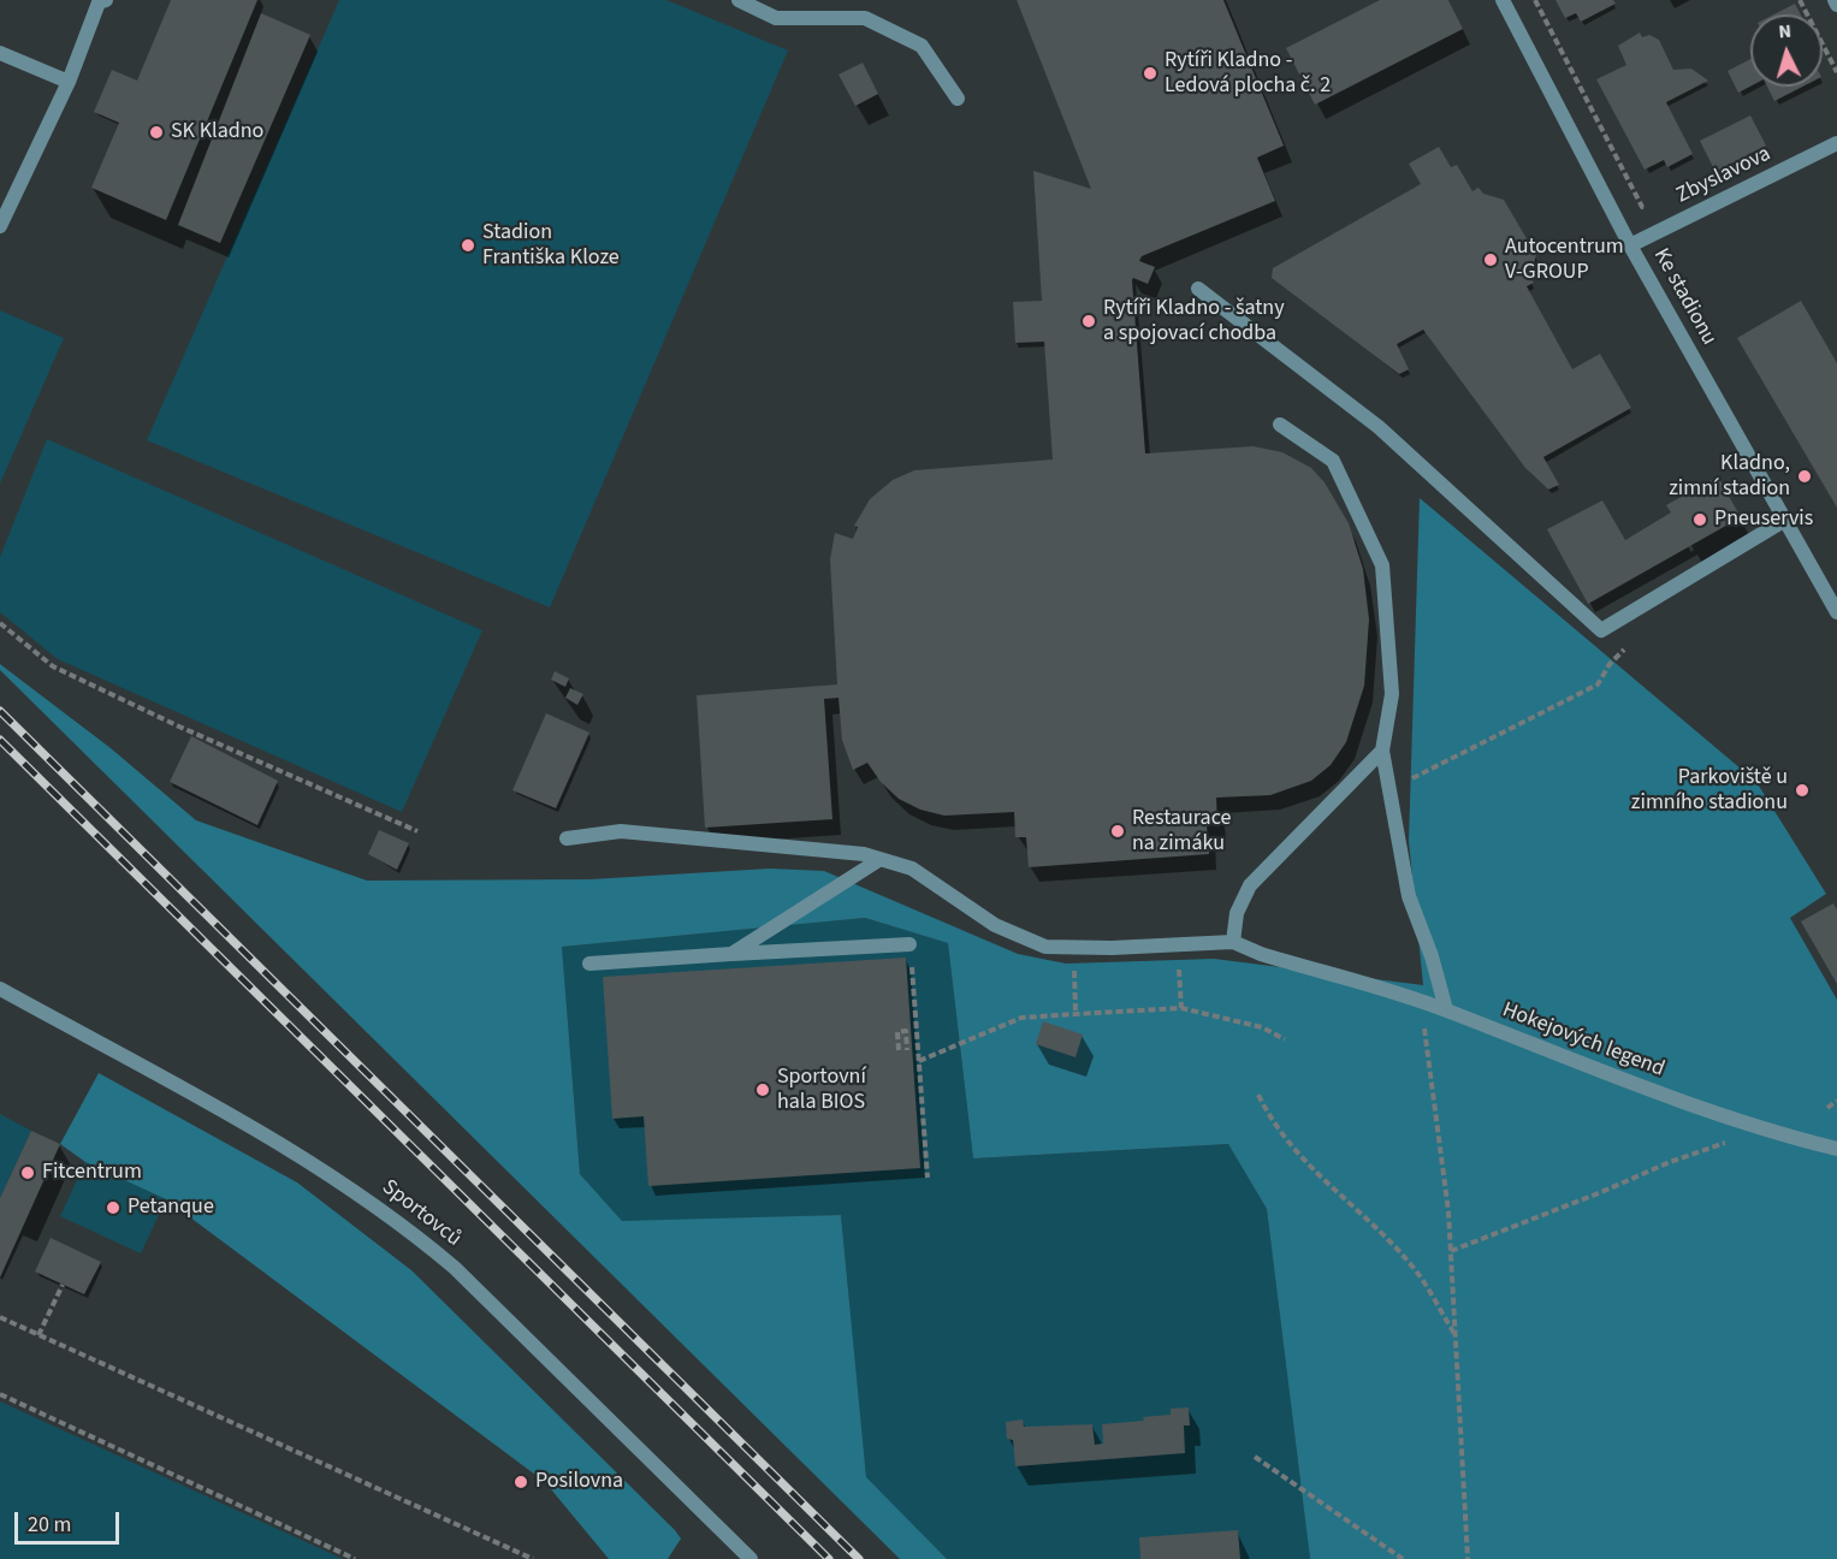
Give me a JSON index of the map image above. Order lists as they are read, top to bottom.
{
  "streets": {
    "street": [
      "Zbyslavova",
      "Ke stadionu",
      "Hokejových legend",
      "Sportovců"
    ]
  },
  "crossings": [
    ["Zbyslavova", "Ke stadionu"]
  ],
  "places": [
    "Rytíři Kladno - Ledová plocha č. 2",
    "SK Kladno",
    "Stadion Františka Kloze",
    "Autocentrum V-GROUP",
    "Rytíři Kladno - šatny a spojovací chodba",
    "Kladno, zimní stadion",
    "Pneuservis",
    "Parkoviště u zimního stadionu",
    "Restaurace na zimáku",
    "Sportovní hala BIOS",
    "Fitcentrum",
    "Petanque",
    "Posilovna"
  ],
  "scale_bar": "20 m",
  "north": "top"
}
